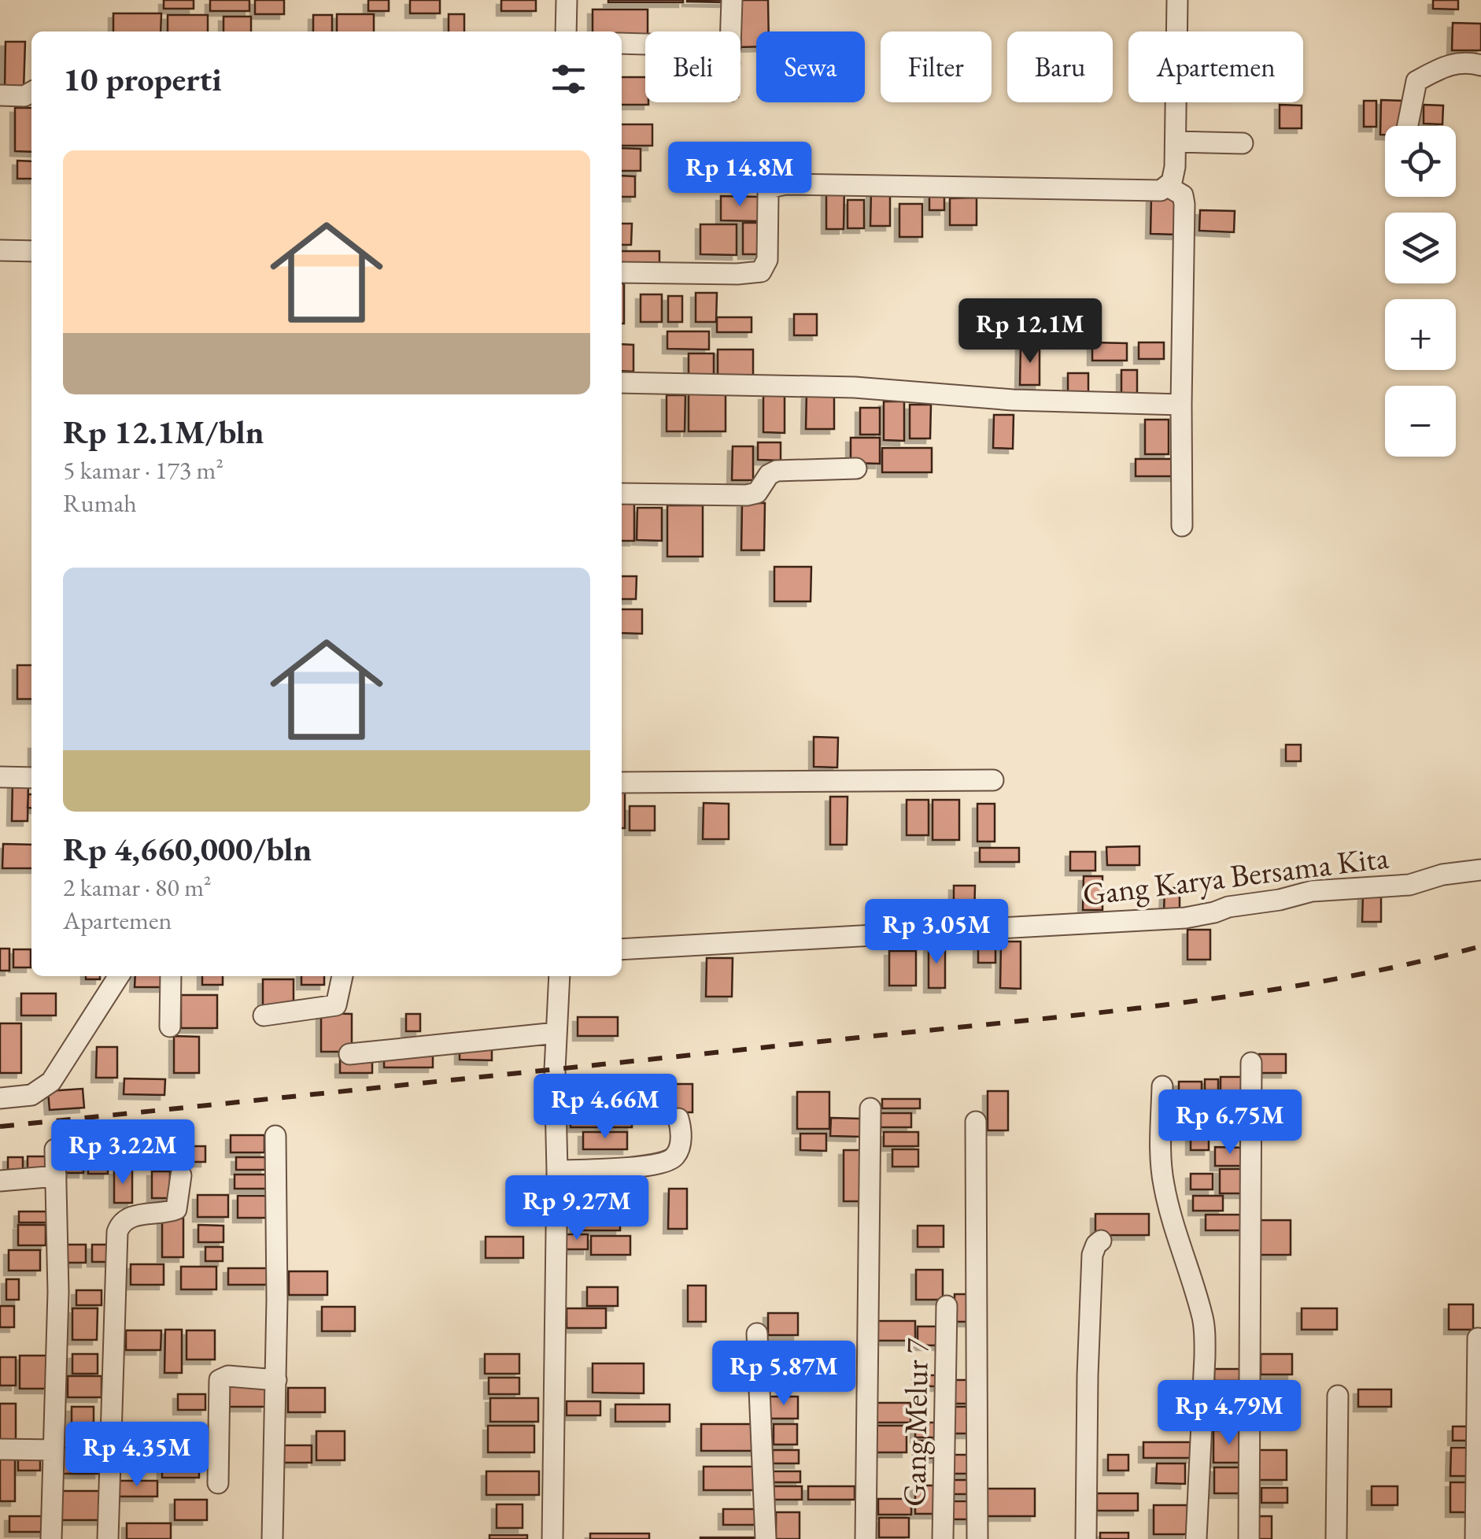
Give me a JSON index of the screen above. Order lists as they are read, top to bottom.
{
  "streets": {
    "street": ["Gang Karya Bersama Kita", "Gang Melur 7"]
  },
  "page": {
    "chip": [
      "Beli",
      "Sewa",
      "Filter",
      "Baru",
      "Apartemen"
    ],
    "heading": "10 properti",
    "map_buttons": ["+", "−"],
    "list": [
      {
        "name": "Rp 12.1M/bln",
        "note": "5 kamar · 173 m² · Rumah"
      },
      {
        "name": "Rp 4,660,000/bln",
        "note": "2 kamar · 80 m² · Apartemen"
      }
    ],
    "price": [
      "Rp 14.8M",
      "Rp 12.1M",
      "Rp 3.05M",
      "Rp 4.66M",
      "Rp 6.75M",
      "Rp 3.22M",
      "Rp 9.27M",
      "Rp 5.87M",
      "Rp 4.79M",
      "Rp 4.35M"
    ]
  }
}
